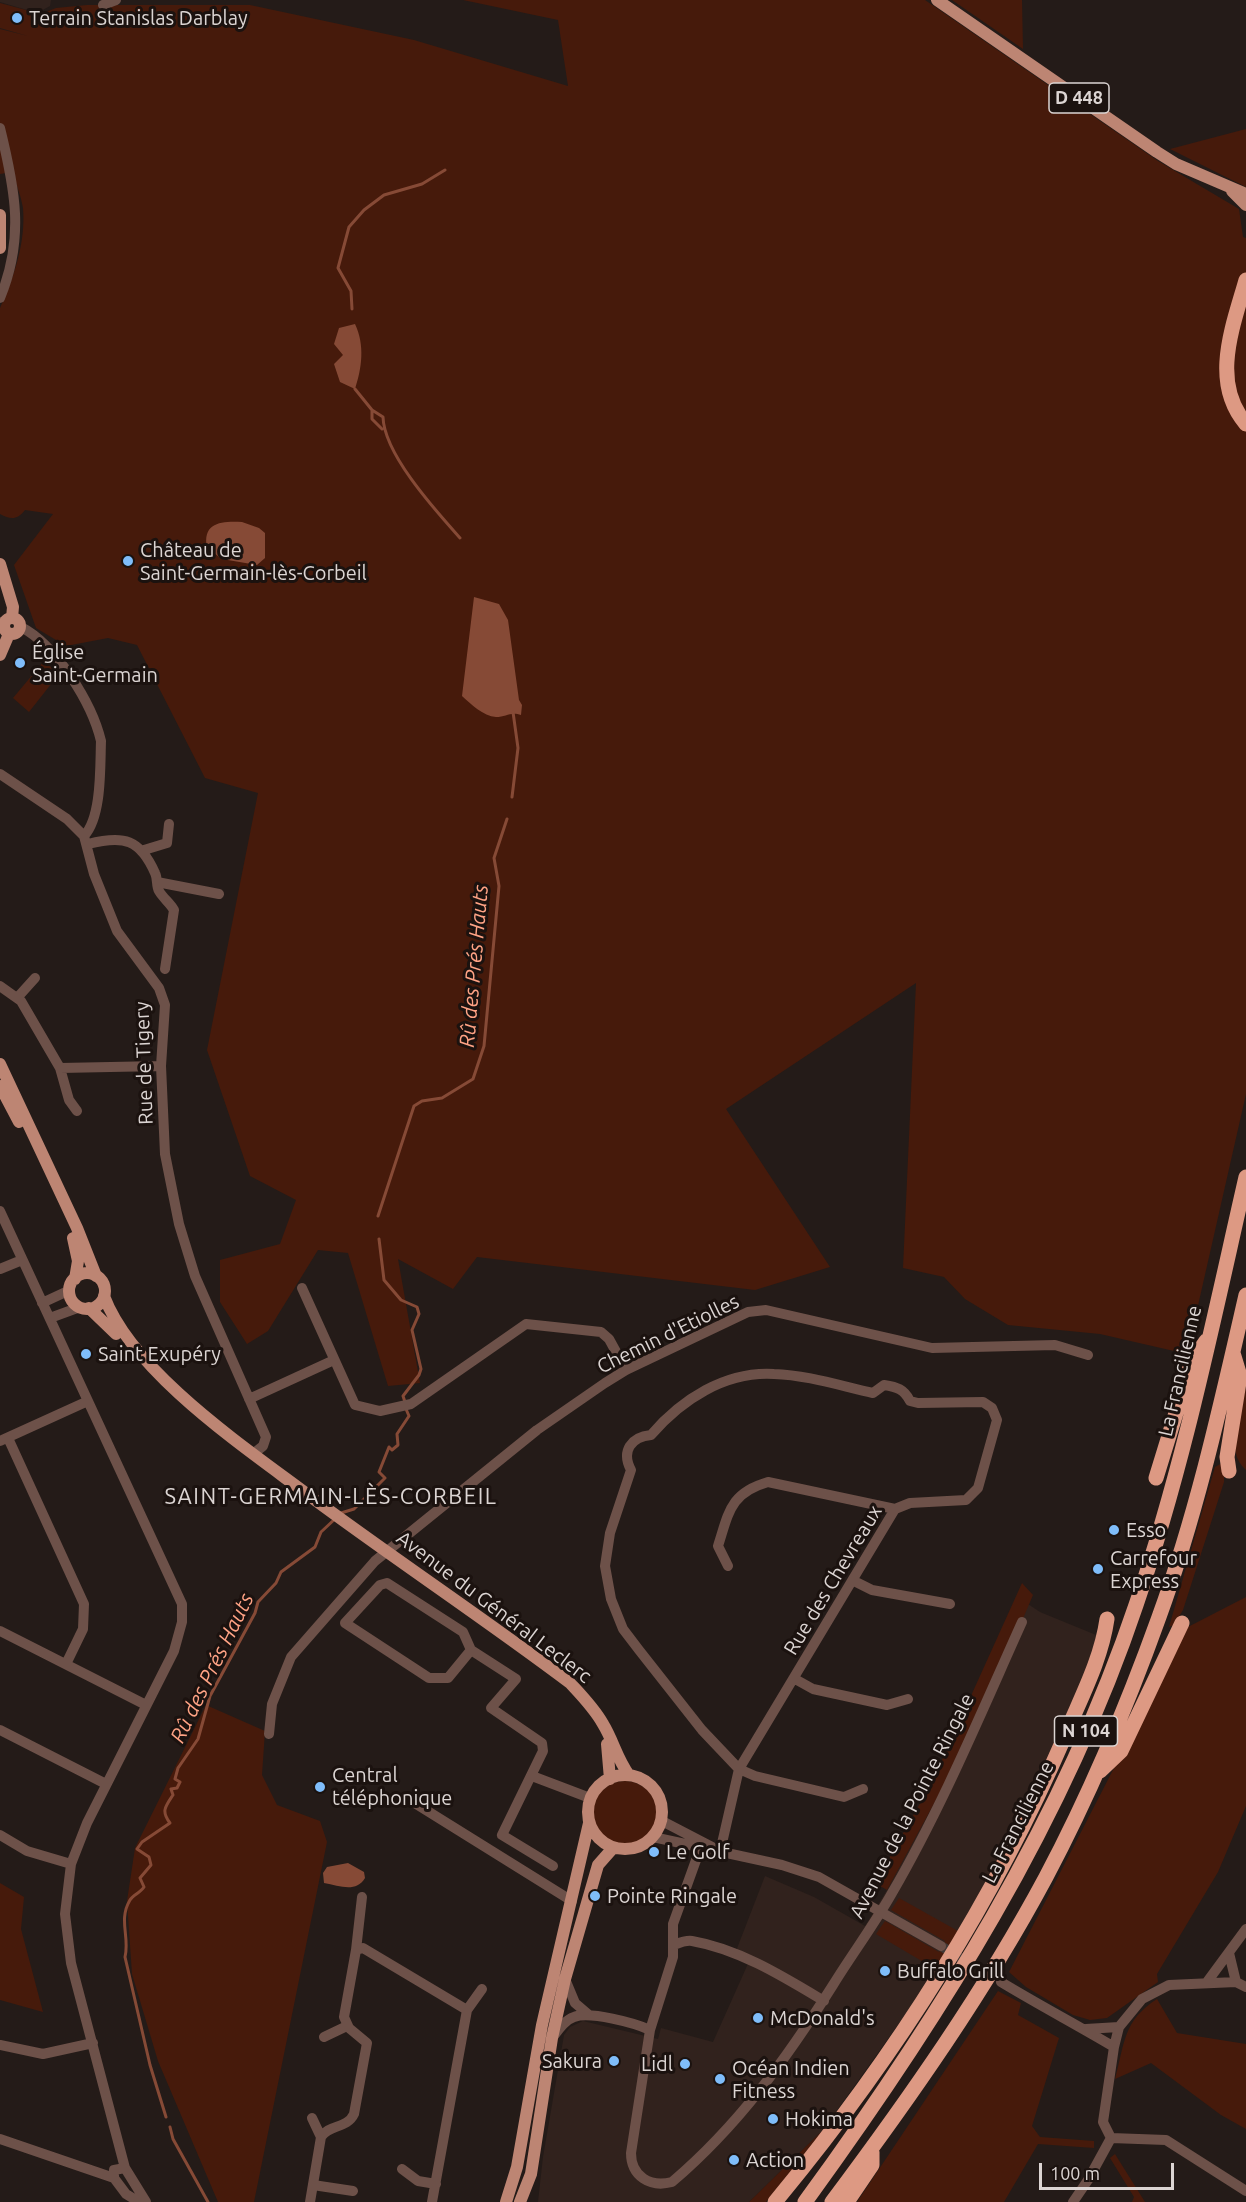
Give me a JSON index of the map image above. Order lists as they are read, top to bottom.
{
  "streets": {
    "highway": ["La Francilienne", "N 104"],
    "main road": ["D 448", "Avenue du Général Leclerc"],
    "street": [
      "Rue de Tigery",
      "Chemin d'Etiolles",
      "Rue des Chevreaux",
      "Avenue de la Pointe Ringale"
    ]
  },
  "crossings": [
    ["Rue de Tigery", "Avenue du Général Leclerc"],
    ["Chemin d'Etiolles", "Avenue du Général Leclerc"]
  ],
  "districts": ["SAINT-GERMAIN-LÈS-CORBEIL"],
  "water": ["Rû des Prés Hauts"],
  "places": [
    "Terrain Stanislas Darblay",
    "Château de Saint-Germain-lès-Corbeil",
    "Église Saint-Germain",
    "Saint Exupéry",
    "Esso",
    "Carrefour Express",
    "Central téléphonique",
    "Le Golf",
    "Pointe Ringale",
    "Buffalo Grill",
    "McDonald's",
    "Sakura",
    "Lidl",
    "Océan Indien Fitness",
    "Hokima",
    "Action"
  ],
  "scale_bar": "100 m"
}
